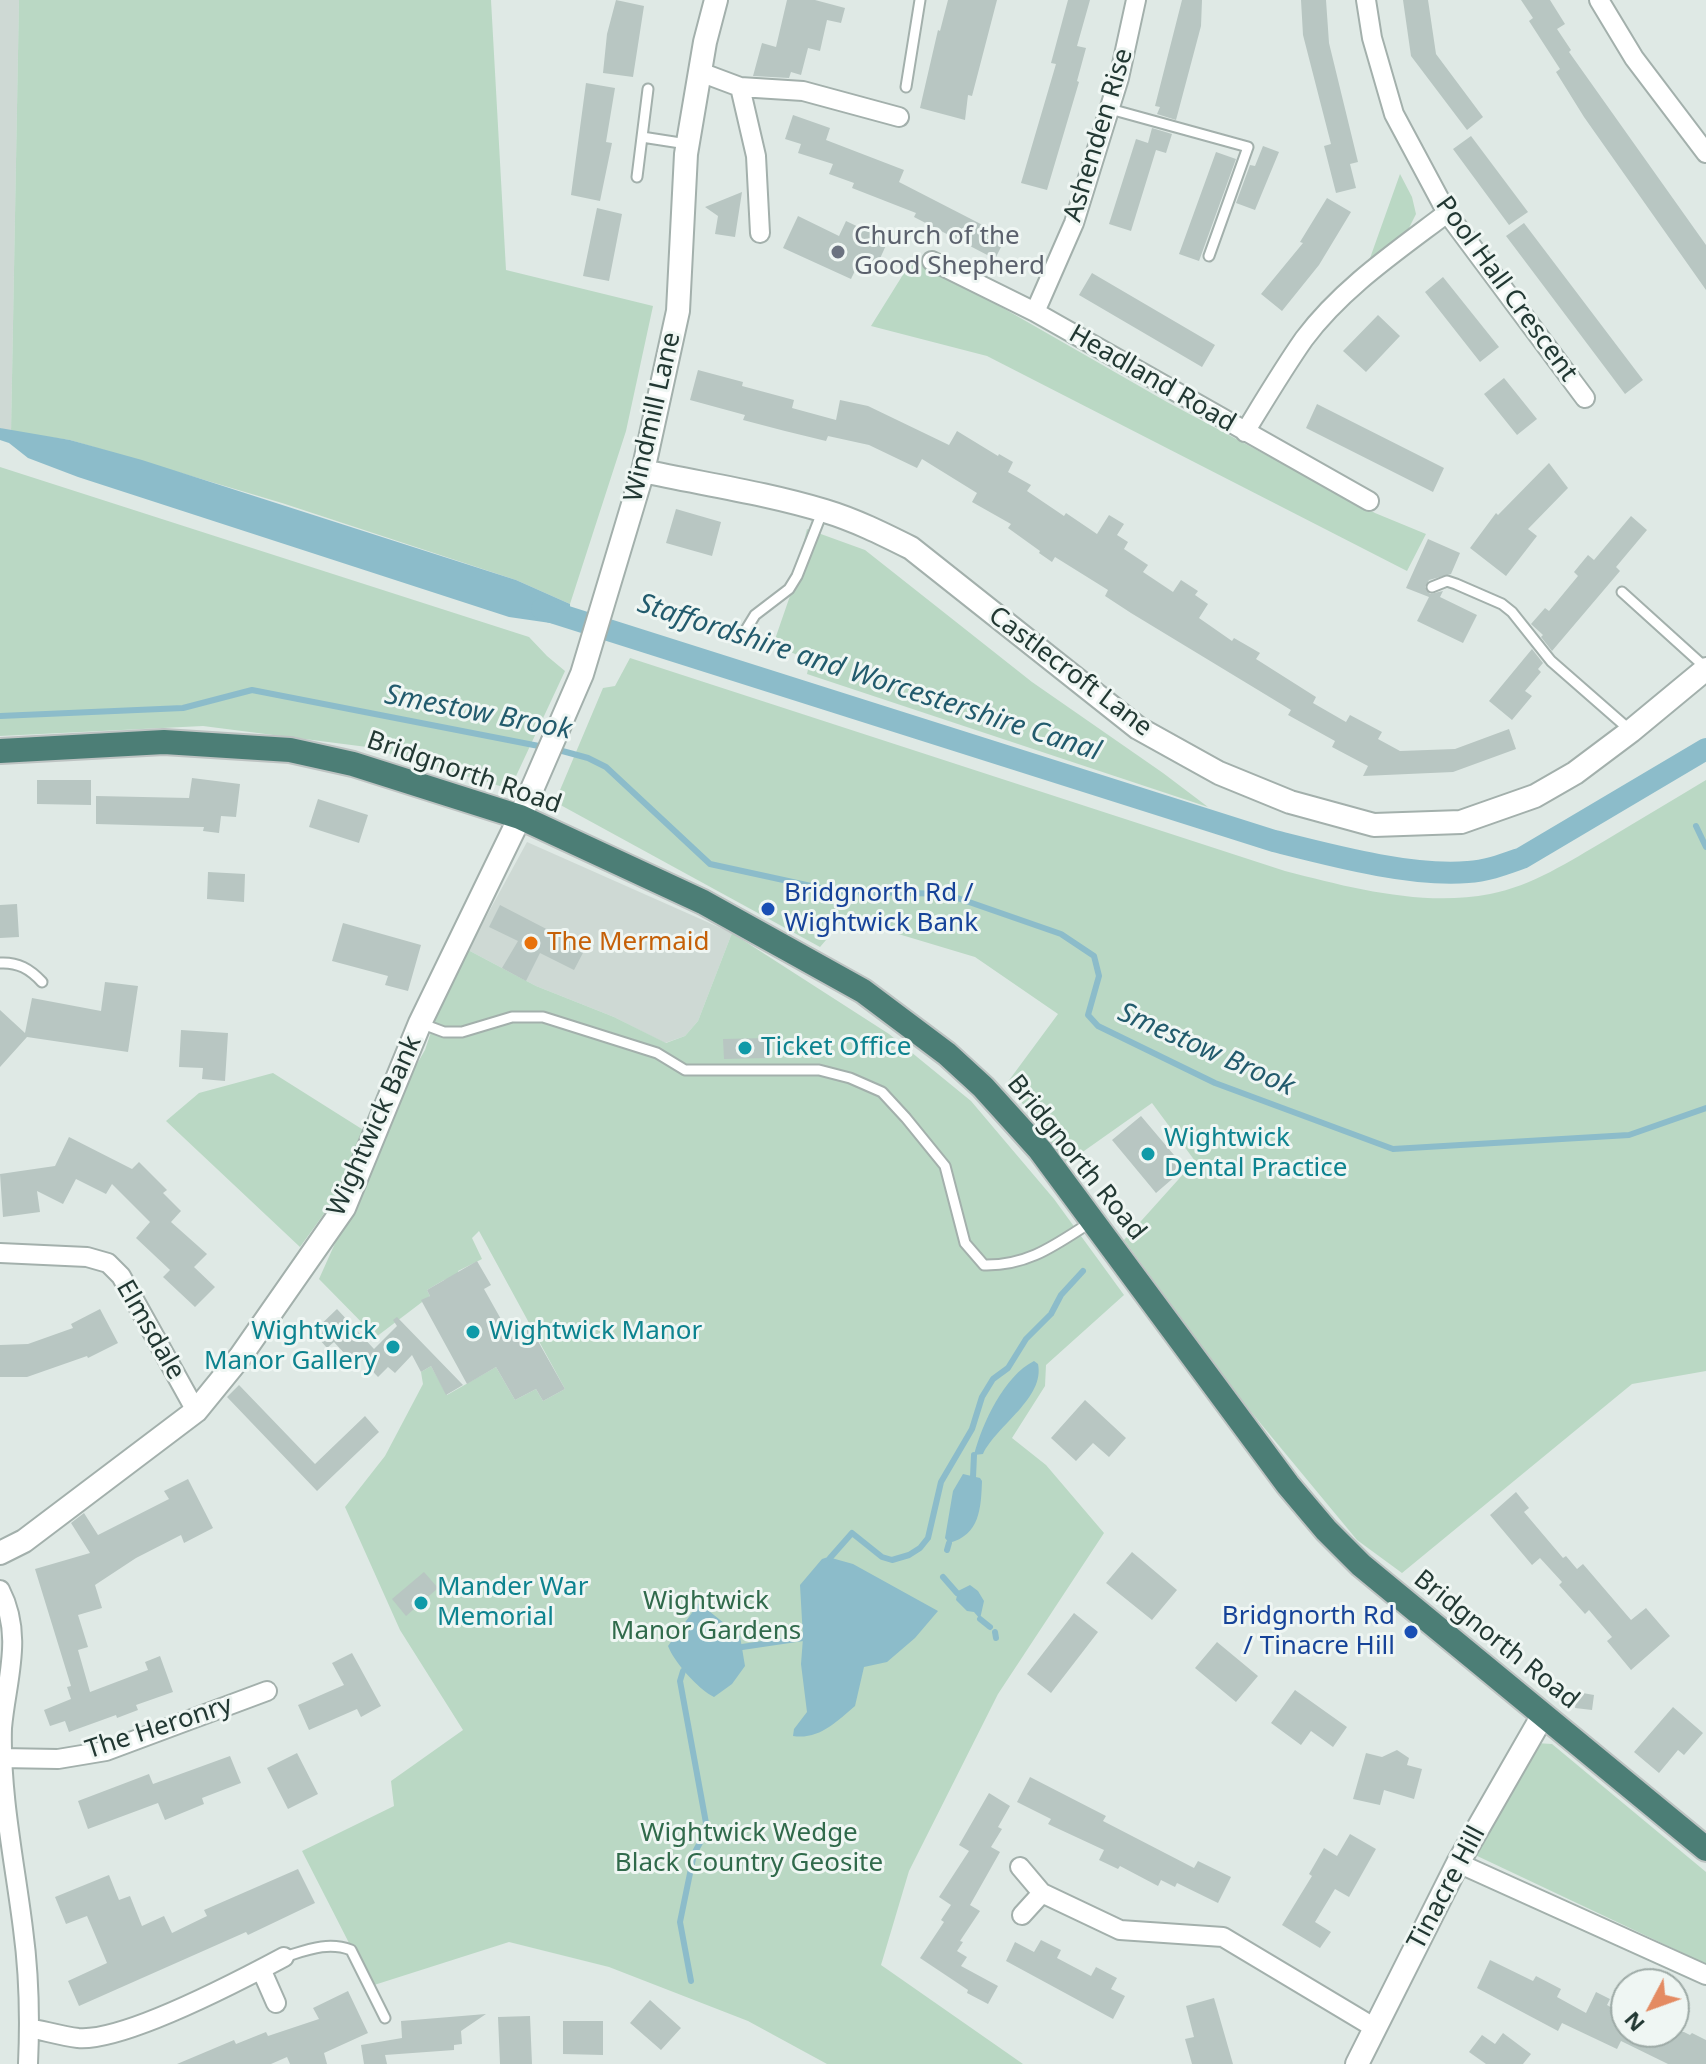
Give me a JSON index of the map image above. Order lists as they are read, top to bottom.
{
  "streets": {
    "highway": ["Bridgnorth Road"],
    "street": [
      "Ashenden Rise",
      "Pool Hall Crescent",
      "Headland Road",
      "Windmill Lane",
      "Castlecroft Lane",
      "Wightwick Bank",
      "Elmsdale",
      "The Heronry",
      "Tinacre Hill"
    ]
  },
  "crossings": [
    ["Ashenden Rise", "Headland Road"],
    ["Windmill Lane", "Castlecroft Lane"],
    ["Windmill Lane", "Bridgnorth Road"],
    ["Windmill Lane", "Wightwick Bank"],
    ["Bridgnorth Road", "Wightwick Bank"],
    ["Bridgnorth Road", "Tinacre Hill"],
    ["Wightwick Bank", "Elmsdale"]
  ],
  "water": ["Staffordshire and Worcestershire Canal", "Smestow Brook"],
  "parks": ["Wightwick Manor Gardens", "Wightwick Wedge Black Country Geosite"],
  "places": [
    "Church of the Good Shepherd",
    "Bridgnorth Rd / Wightwick Bank",
    "The Mermaid",
    "Ticket Office",
    "Wightwick Dental Practice",
    "Wightwick Manor",
    "Wightwick Manor Gallery",
    "Mander War Memorial",
    "Bridgnorth Rd / Tinacre Hill"
  ],
  "north": "bottom left"
}
